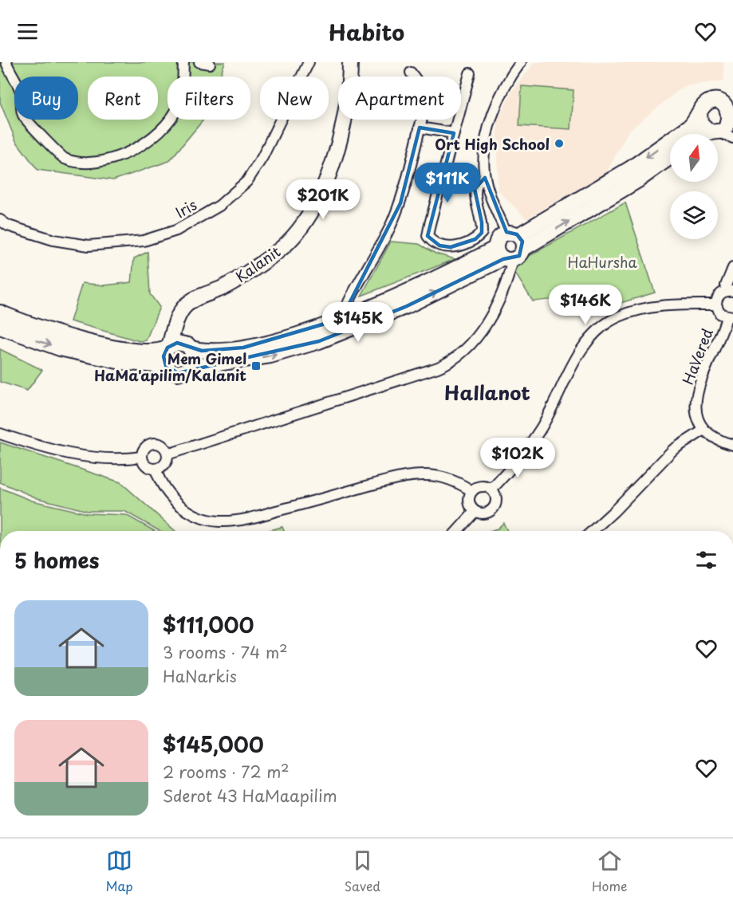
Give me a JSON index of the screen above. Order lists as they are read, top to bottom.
{
  "streets": {
    "main road": ["Kalanit"],
    "street": ["Iris", "HaVered"]
  },
  "districts": ["HaIlanot"],
  "parks": ["HaHursha"],
  "places": {
    "other": ["Ort High School"],
    "transit": ["Mem Gimel HaMa'apilim/Kalanit"]
  },
  "north": "top",
  "page": {
    "header": "Habito",
    "chip": [
      "Buy",
      "Rent",
      "Filters",
      "New",
      "Apartment"
    ],
    "price": [
      "$111K",
      "$201K",
      "$146K",
      "$145K",
      "$102K"
    ],
    "heading": "5 homes",
    "list": [
      {
        "name": "$111,000",
        "note": "3 rooms · 74 m² · HaNarkis"
      },
      {
        "name": "$145,000",
        "note": "2 rooms · 72 m² · Sderot 43 HaMaapilim"
      }
    ],
    "tabs": ["Map", "Saved", "Home"]
  }
}
